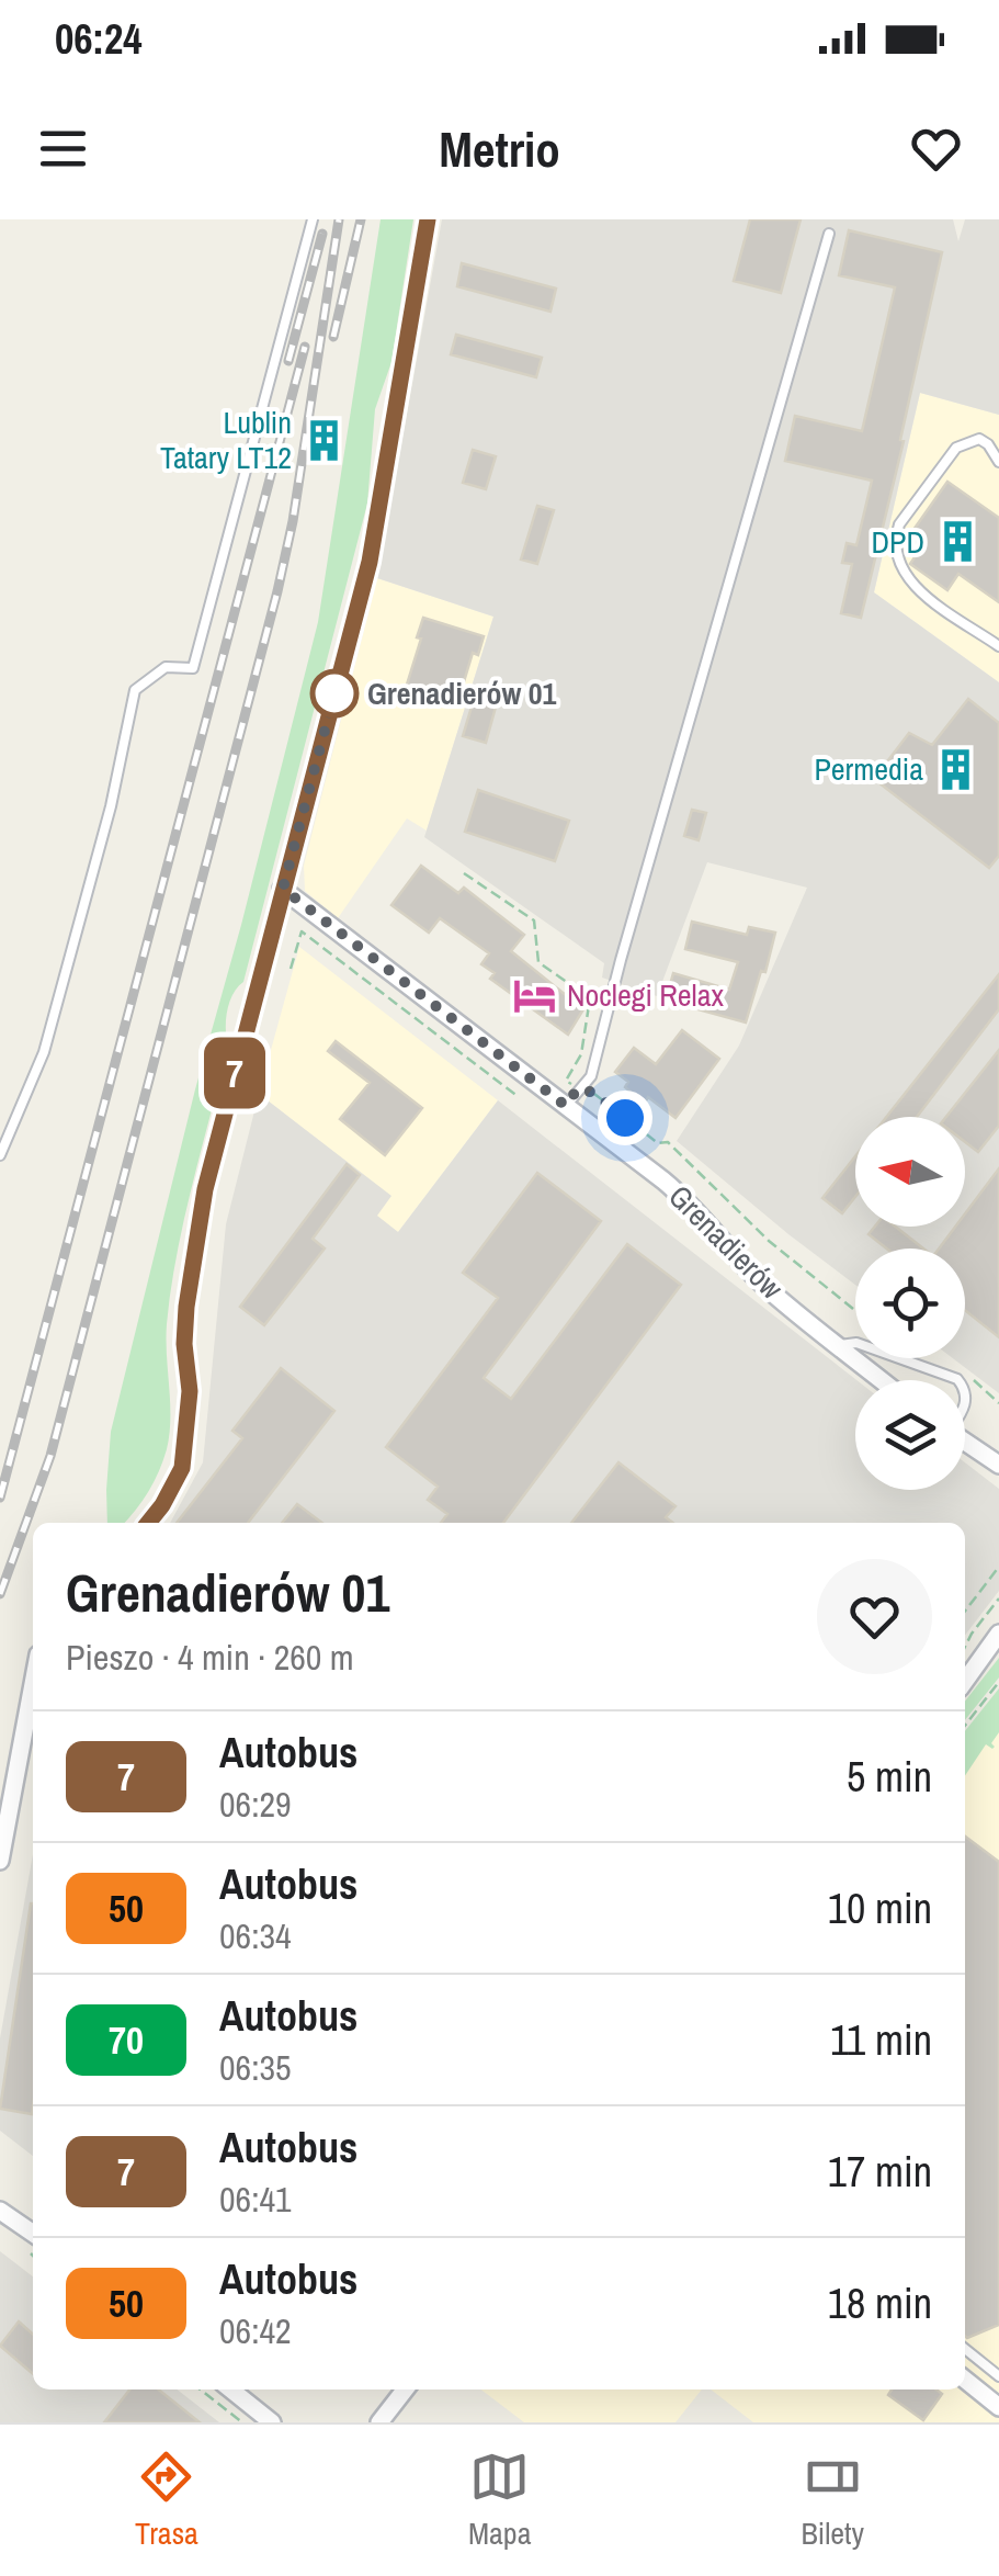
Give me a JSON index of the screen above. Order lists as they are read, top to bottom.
{
  "streets": {
    "street": ["Grenadierów"]
  },
  "places": {
    "building": ["Lublin Tatary LT12", "DPD", "Permedia"],
    "other": ["Grenadierów 01"],
    "hotel": ["Noclegi Relax"]
  },
  "lines": ["bus line 7"],
  "north": "left",
  "page": {
    "status": "06:24",
    "header": "Metrio",
    "on_map": "7",
    "heading": ["Grenadierów 01", "Pieszo · 4 min · 260 m"],
    "list": [
      {
        "mark": "7",
        "name": "Autobus",
        "note": "06:29",
        "value": "5 min"
      },
      {
        "mark": "50",
        "name": "Autobus",
        "note": "06:34",
        "value": "10 min"
      },
      {
        "mark": "70",
        "name": "Autobus",
        "note": "06:35",
        "value": "11 min"
      },
      {
        "mark": "7",
        "name": "Autobus",
        "note": "06:41",
        "value": "17 min"
      },
      {
        "mark": "50",
        "name": "Autobus",
        "note": "06:42",
        "value": "18 min"
      }
    ],
    "tabs": ["Trasa", "Mapa", "Bilety"]
  }
}
